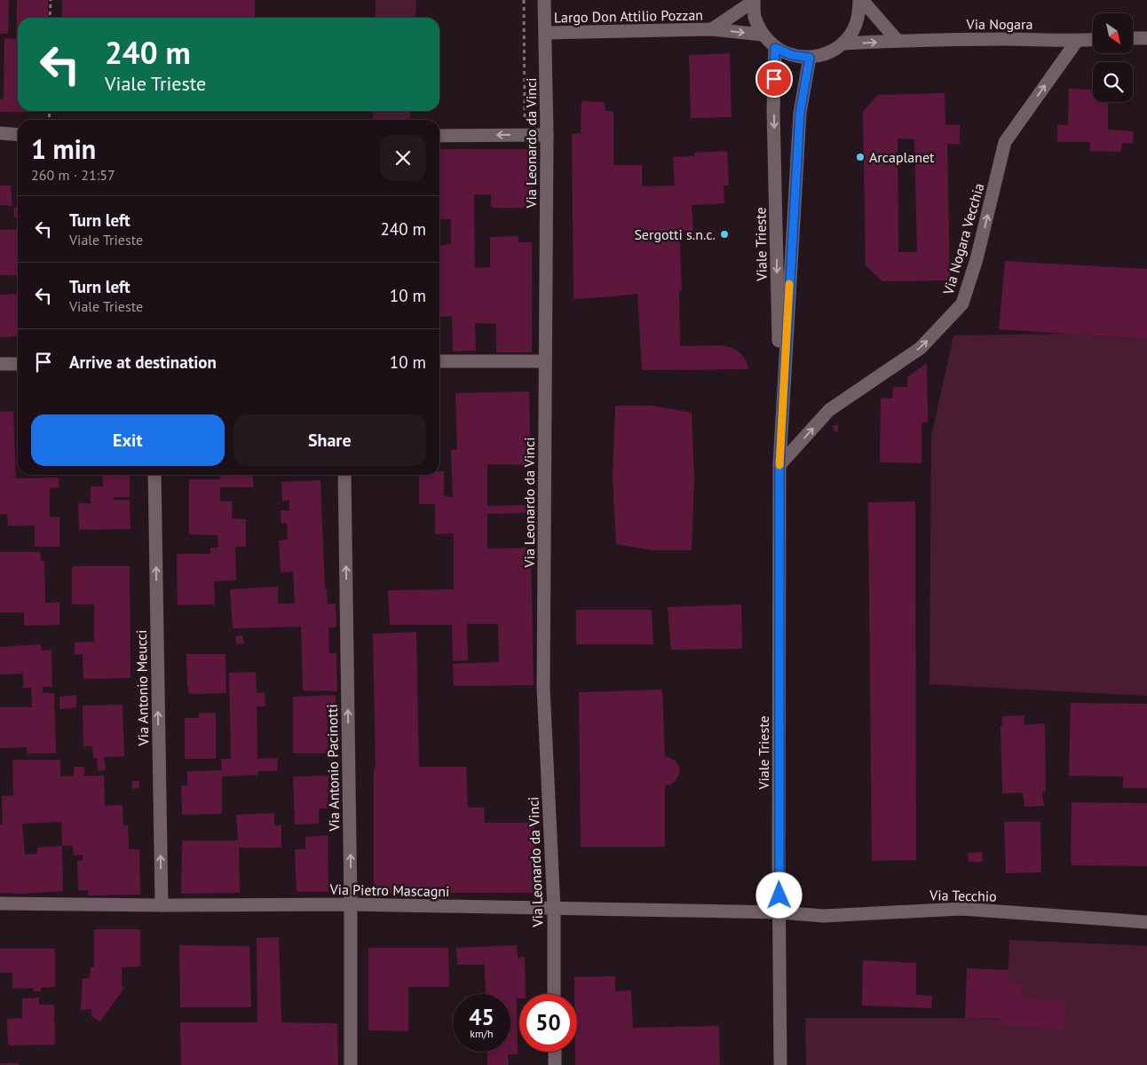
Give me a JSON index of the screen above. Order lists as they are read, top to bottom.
{
  "streets": {
    "street": [
      "Largo Don Attilio Pozzan",
      "Via Nogara",
      "Via Leonardo da Vinci",
      "Via Nogara Vecchia",
      "Viale Trieste",
      "Via Antonio Meucci",
      "Via Antonio Pacinotti",
      "Via Pietro Mascagni",
      "Via Tecchio"
    ]
  },
  "crossings": [
    ["Largo Don Attilio Pozzan", "Via Leonardo da Vinci"],
    ["Via Nogara", "Via Nogara Vecchia"],
    ["Via Leonardo da Vinci", "Via Pietro Mascagni"],
    ["Via Nogara Vecchia", "Viale Trieste"],
    ["Viale Trieste", "Via Pietro Mascagni"],
    ["Viale Trieste", "Via Tecchio"],
    ["Via Antonio Meucci", "Via Pietro Mascagni"],
    ["Via Antonio Pacinotti", "Via Pietro Mascagni"],
    ["Via Pietro Mascagni", "Via Tecchio"]
  ],
  "one_way": ["Via Nogara Vecchia", "Via Antonio Meucci", "Via Antonio Pacinotti"],
  "places": ["Arcaplanet", "Sergotti s.n.c."],
  "north": "bottom right",
  "page": {
    "turn": ["240 m", "Viale Trieste"],
    "heading": ["1 min", "260 m · 21:57"],
    "list": [
      {
        "name": "Turn left",
        "note": "Viale Trieste",
        "value": "240 m"
      },
      {
        "name": "Turn left",
        "note": "Viale Trieste",
        "value": "10 m"
      },
      {
        "name": "Arrive at destination",
        "value": "10 m"
      }
    ],
    "buttons": ["Exit", "Share"],
    "speed": "45 km/h",
    "limit": "50"
  }
}
